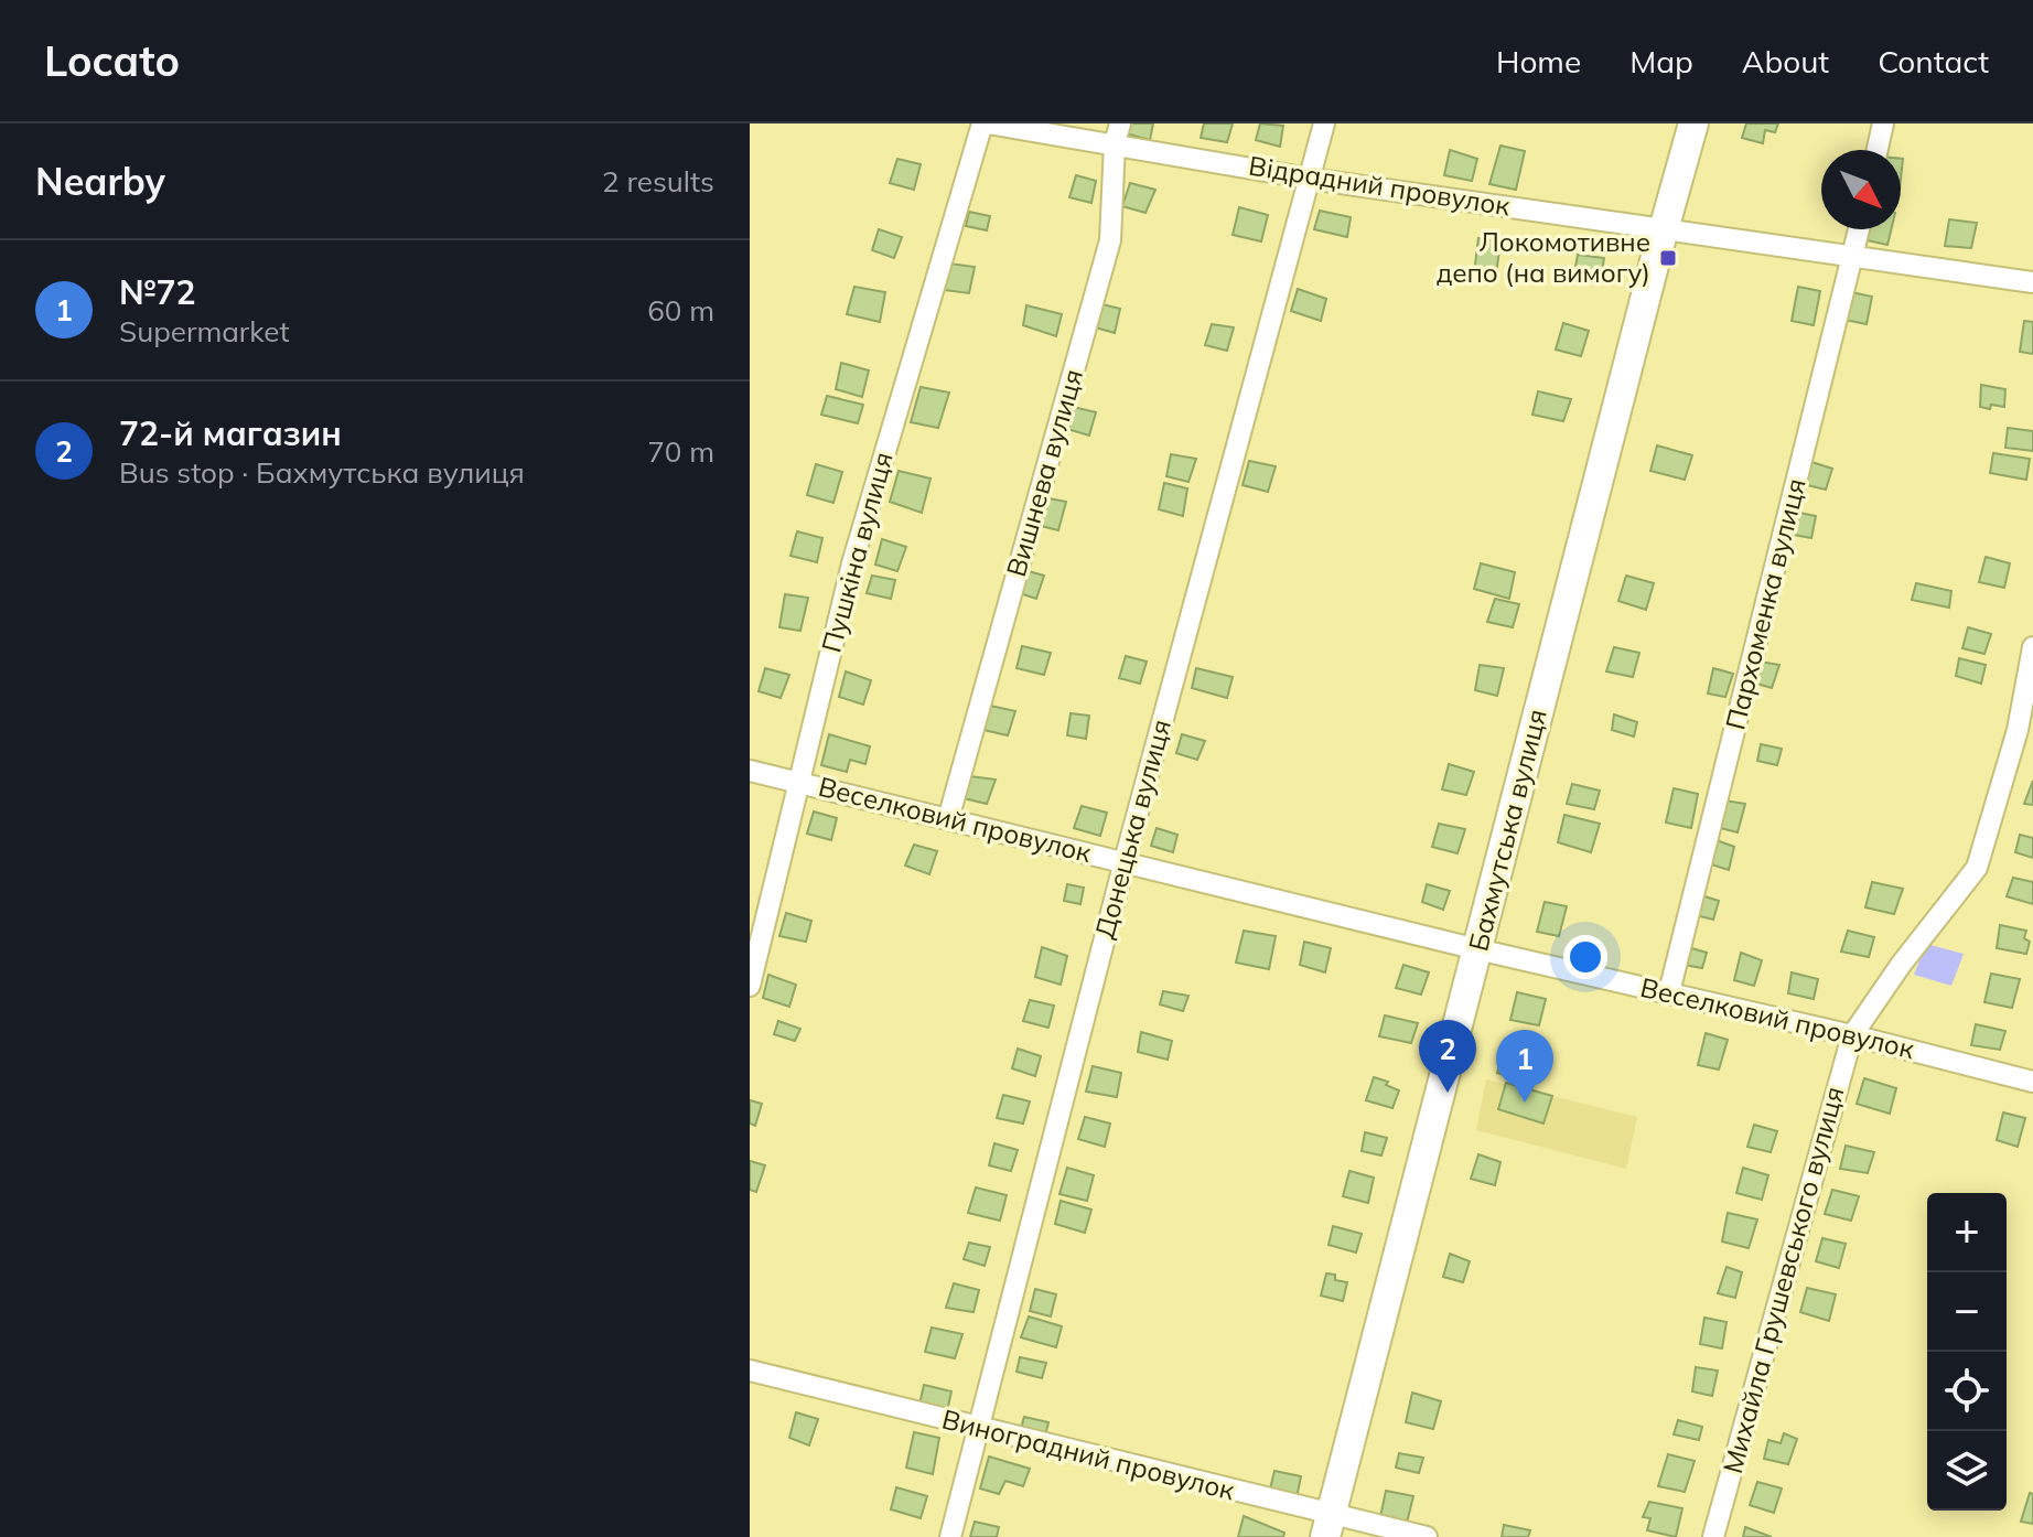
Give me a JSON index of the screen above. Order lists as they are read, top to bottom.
{
  "streets": {
    "street": [
      "Відрадний провулок",
      "Вишнева вулиця",
      "Пушкіна вулиця",
      "Пархоменка вулиця",
      "Веселковий провулок",
      "Донецька вулиця",
      "Бахмутська вулиця",
      "Михайла Грушевського вулиця",
      "Виноградний провулок"
    ]
  },
  "crossings": [
    ["Відрадний провулок", "Вишнева вулиця"],
    ["Відрадний провулок", "Пушкіна вулиця"],
    ["Відрадний провулок", "Пархоменка вулиця"],
    ["Відрадний провулок", "Донецька вулиця"],
    ["Відрадний провулок", "Бахмутська вулиця"],
    ["Вишнева вулиця", "Веселковий провулок"],
    ["Пушкіна вулиця", "Веселковий провулок"],
    ["Пархоменка вулиця", "Веселковий провулок"],
    ["Веселковий провулок", "Донецька вулиця"],
    ["Веселковий провулок", "Бахмутська вулиця"],
    ["Веселковий провулок", "Михайла Грушевського вулиця"],
    ["Донецька вулиця", "Виноградний провулок"],
    ["Бахмутська вулиця", "Виноградний провулок"]
  ],
  "places": {
    "transit": ["Локомотивне депо (на вимогу)"]
  },
  "north": "bottom right",
  "page": {
    "header": "Locato",
    "nav": [
      "Home",
      "Map",
      "About",
      "Contact"
    ],
    "heading": ["Nearby", "2 results"],
    "list": [
      {
        "mark": "1",
        "name": "№72",
        "note": "Supermarket",
        "value": "60 m"
      },
      {
        "mark": "2",
        "name": "72-й магазин",
        "note": "Bus stop · Бахмутська вулиця",
        "value": "70 m"
      }
    ],
    "pins": ["2", "1"],
    "map_buttons": ["+", "−"]
  }
}
